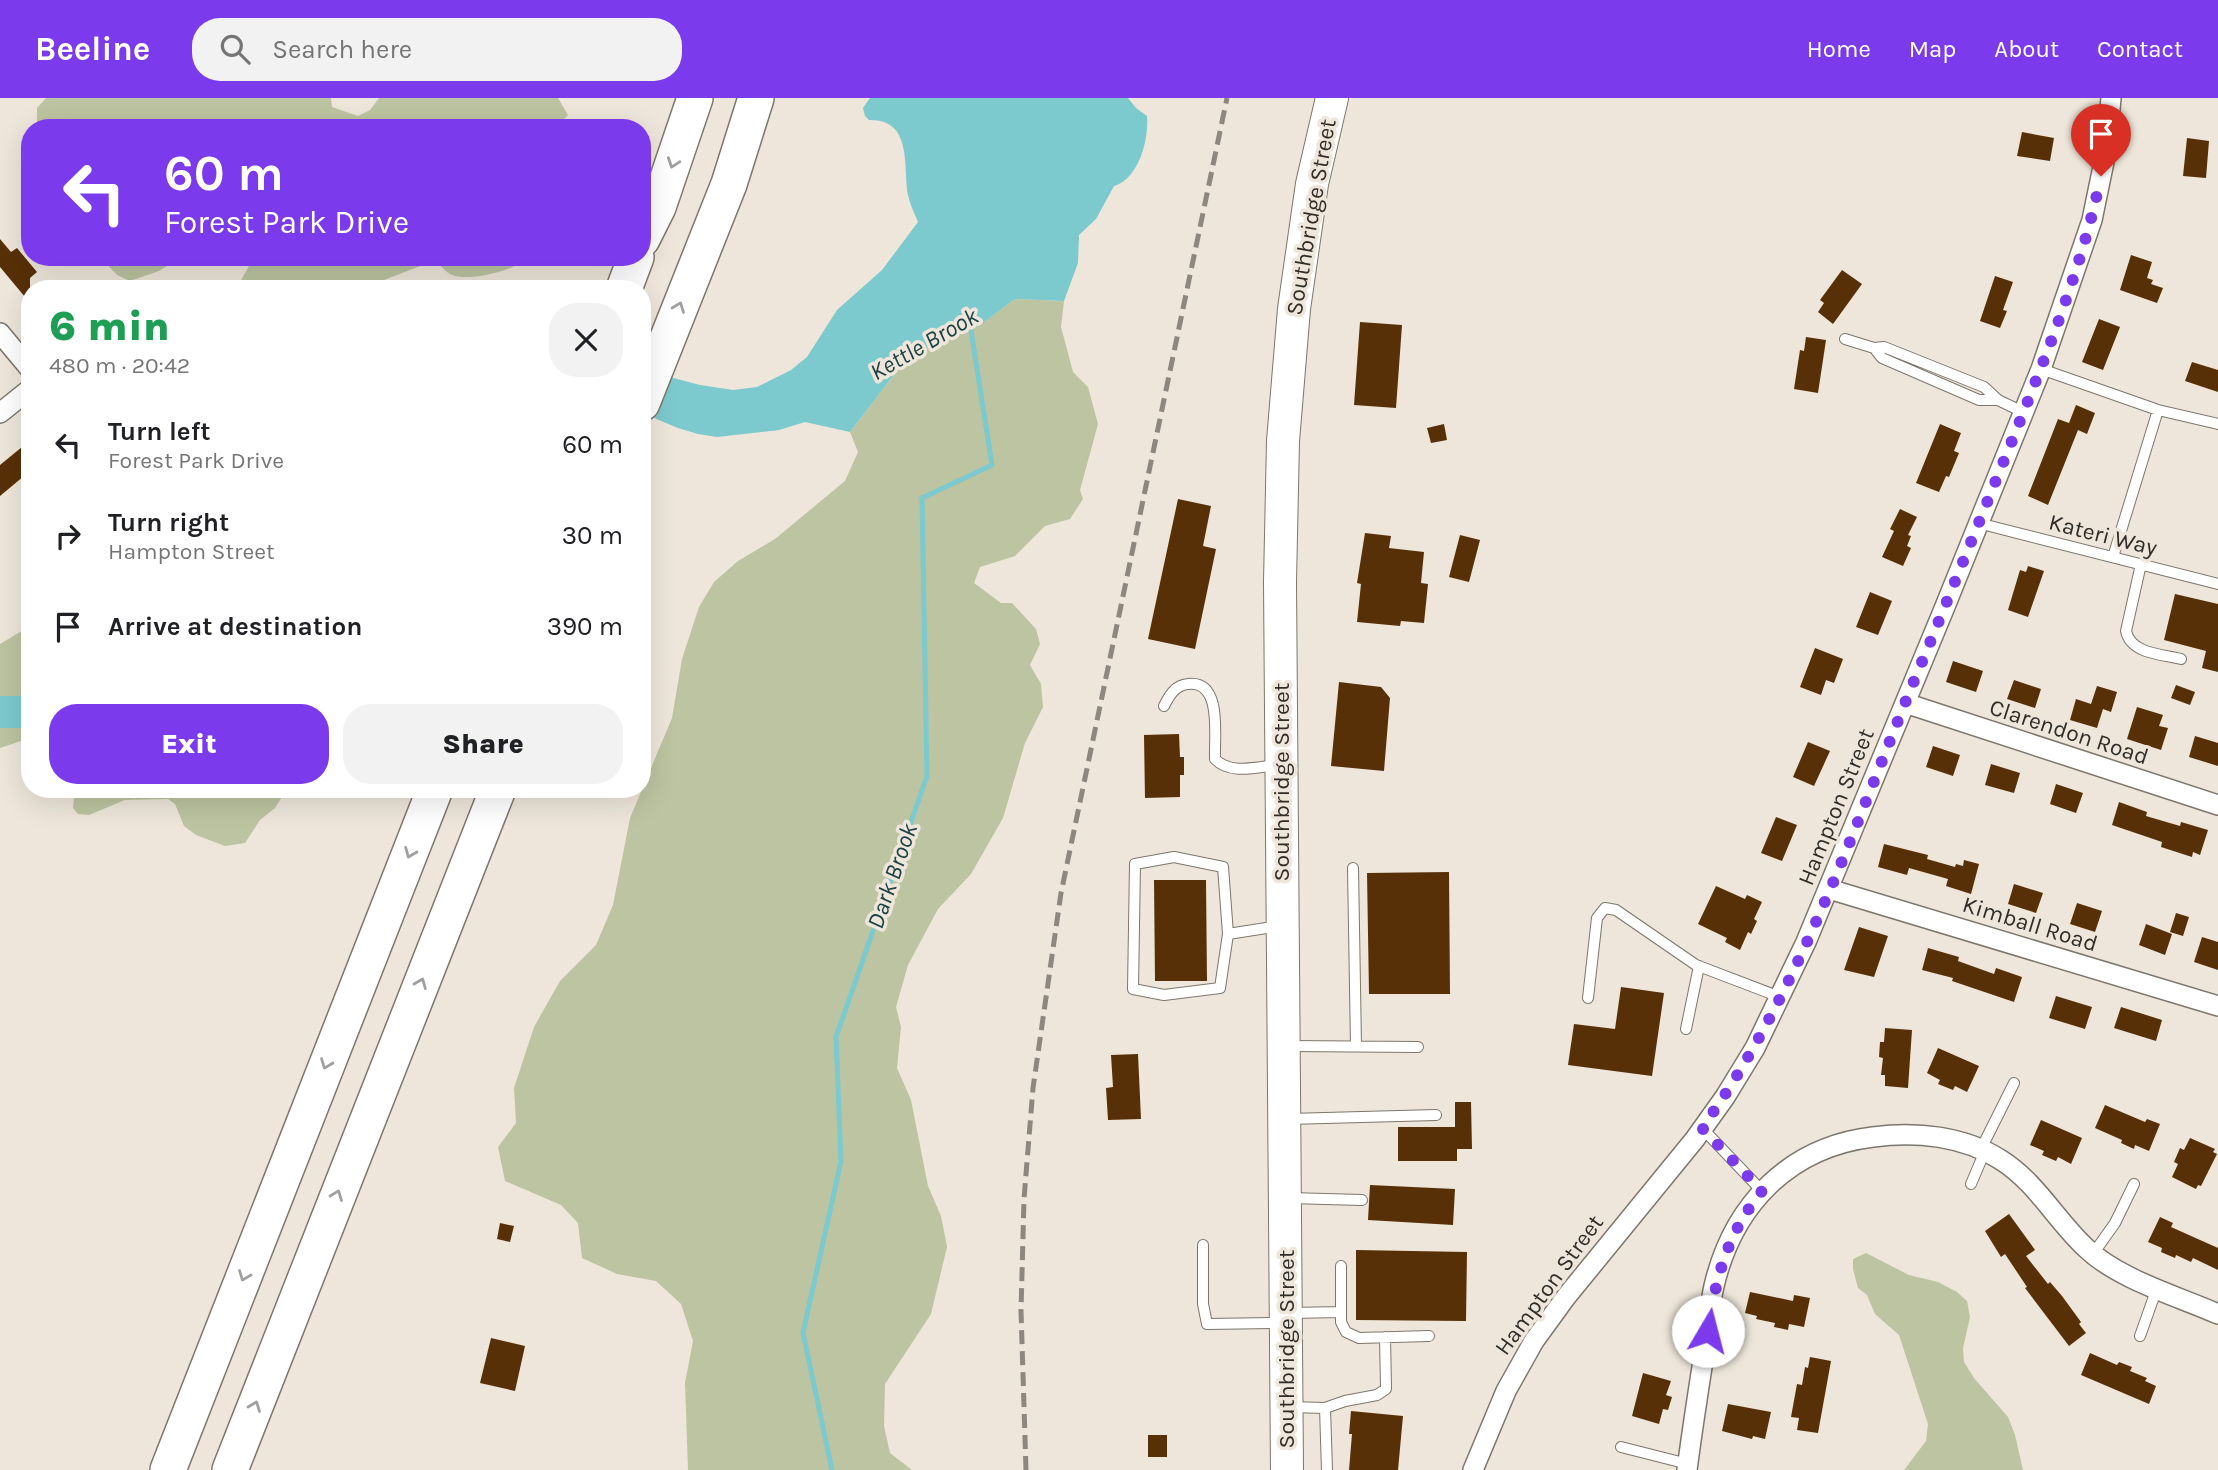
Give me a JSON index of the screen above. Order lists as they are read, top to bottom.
{
  "streets": {
    "main road": ["Southbridge Street"],
    "street": ["Clarendon Road", "Hampton Street", "Kimball Road"],
    "lane": ["Kateri Way"]
  },
  "crossings": [
    ["Kateri Way", "Hampton Street"],
    ["Clarendon Road", "Hampton Street"],
    ["Hampton Street", "Kimball Road"]
  ],
  "water": ["Kettle Brook", "Dark Brook"],
  "page": {
    "header": "Beeline",
    "search": "Search here",
    "nav": [
      "Home",
      "Map",
      "About",
      "Contact"
    ],
    "turn": ["60 m", "Forest Park Drive"],
    "heading": ["6 min", "480 m · 20:42"],
    "list": [
      {
        "name": "Turn left",
        "note": "Forest Park Drive",
        "value": "60 m"
      },
      {
        "name": "Turn right",
        "note": "Hampton Street",
        "value": "30 m"
      },
      {
        "name": "Arrive at destination",
        "value": "390 m"
      }
    ],
    "buttons": ["Exit", "Share"]
  }
}
